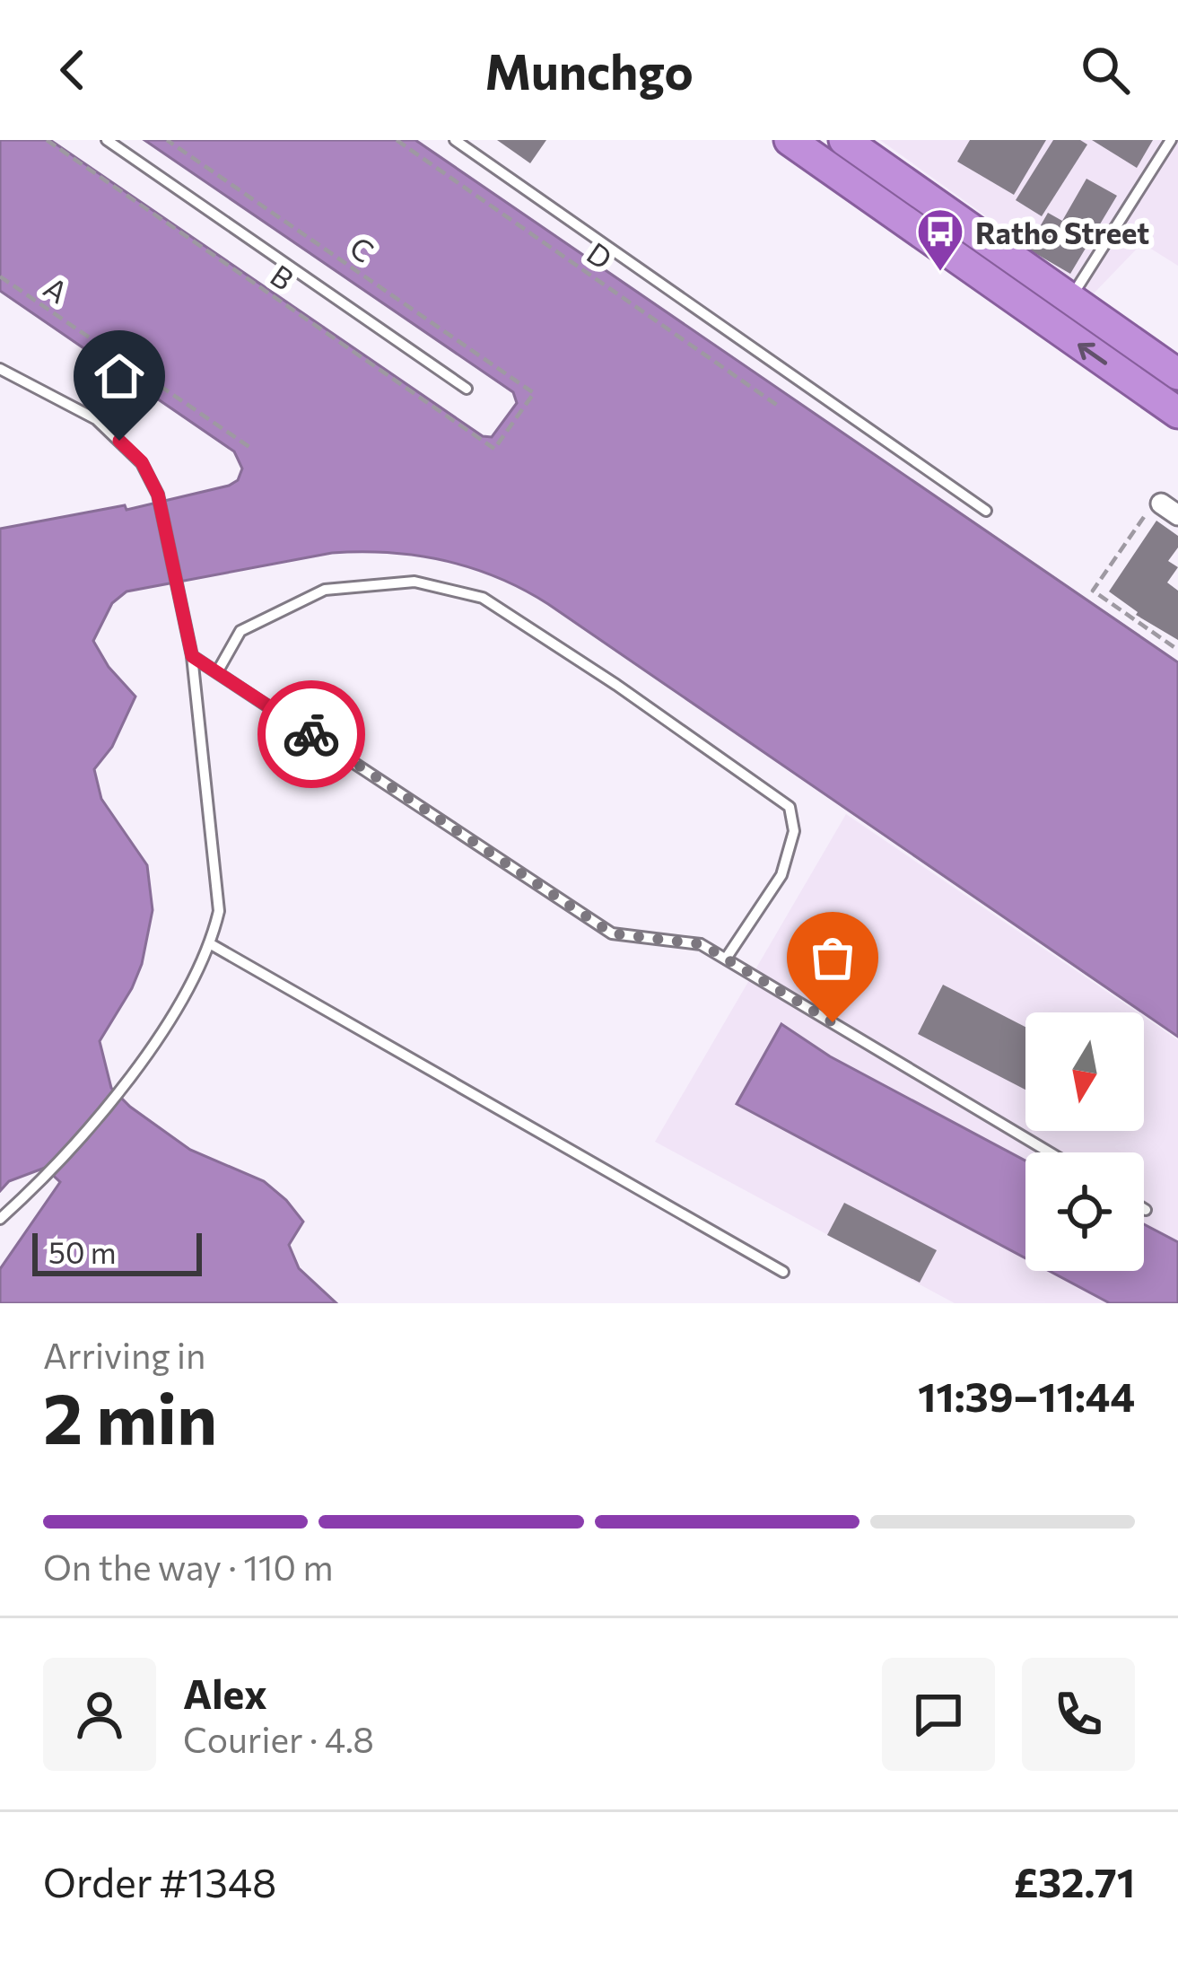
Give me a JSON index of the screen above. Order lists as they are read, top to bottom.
{
  "streets": {
    "path": [
      "C",
      "D",
      "B",
      "A"
    ]
  },
  "crossings": [
    ["C", "B"]
  ],
  "places": {
    "bus stop": ["Ratho Street"]
  },
  "scale_bar": "50 m",
  "north": "bottom",
  "page": {
    "header": "Munchgo",
    "scale": "50 m",
    "heading": ["2 min", "Arriving in", "11:39–11:44"],
    "panel": [
      "Alex",
      "Courier · 4.8",
      "Order #1348",
      "£32.71"
    ],
    "bar": "On the way · 110 m"
  }
}
